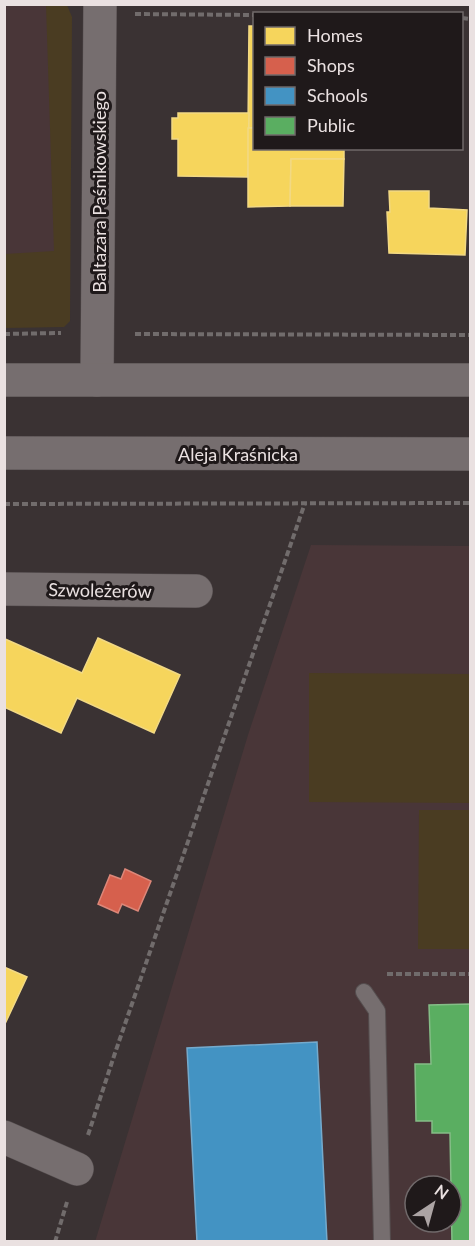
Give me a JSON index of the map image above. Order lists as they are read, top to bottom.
{
  "streets": {
    "main road": ["Baltazara Paśnikowskiego", "Aleja Kraśnicka", "Szwoleżerów"]
  },
  "legend": [
    "Homes",
    "Shops",
    "Schools",
    "Public"
  ],
  "north": "top right"
}
